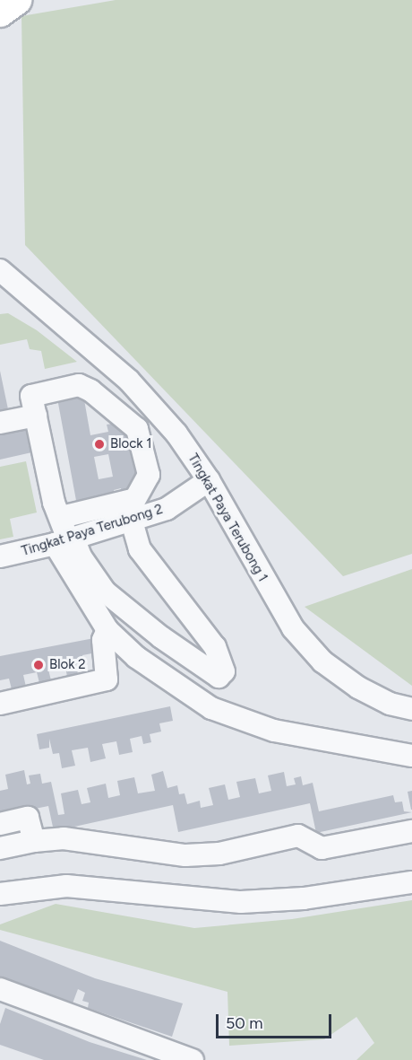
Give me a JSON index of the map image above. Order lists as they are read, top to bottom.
{
  "streets": {
    "street": ["Tingkat Paya Terubong 1", "Tingkat Paya Terubong 2"]
  },
  "crossings": [
    ["Tingkat Paya Terubong 1", "Tingkat Paya Terubong 2"]
  ],
  "places": ["Block 1", "Blok 2"],
  "scale_bar": "50 m"
}
